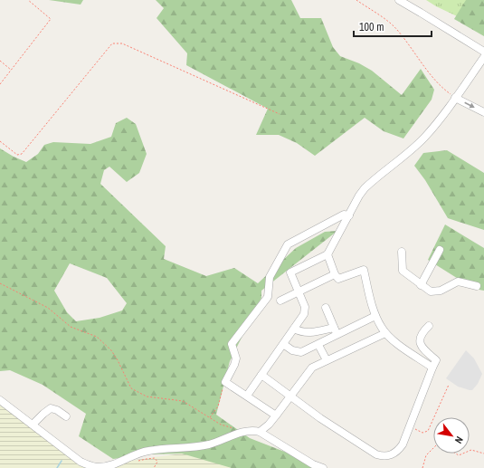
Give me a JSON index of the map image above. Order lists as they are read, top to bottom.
{
  "scale_bar": "100 m",
  "north": "bottom right"
}
